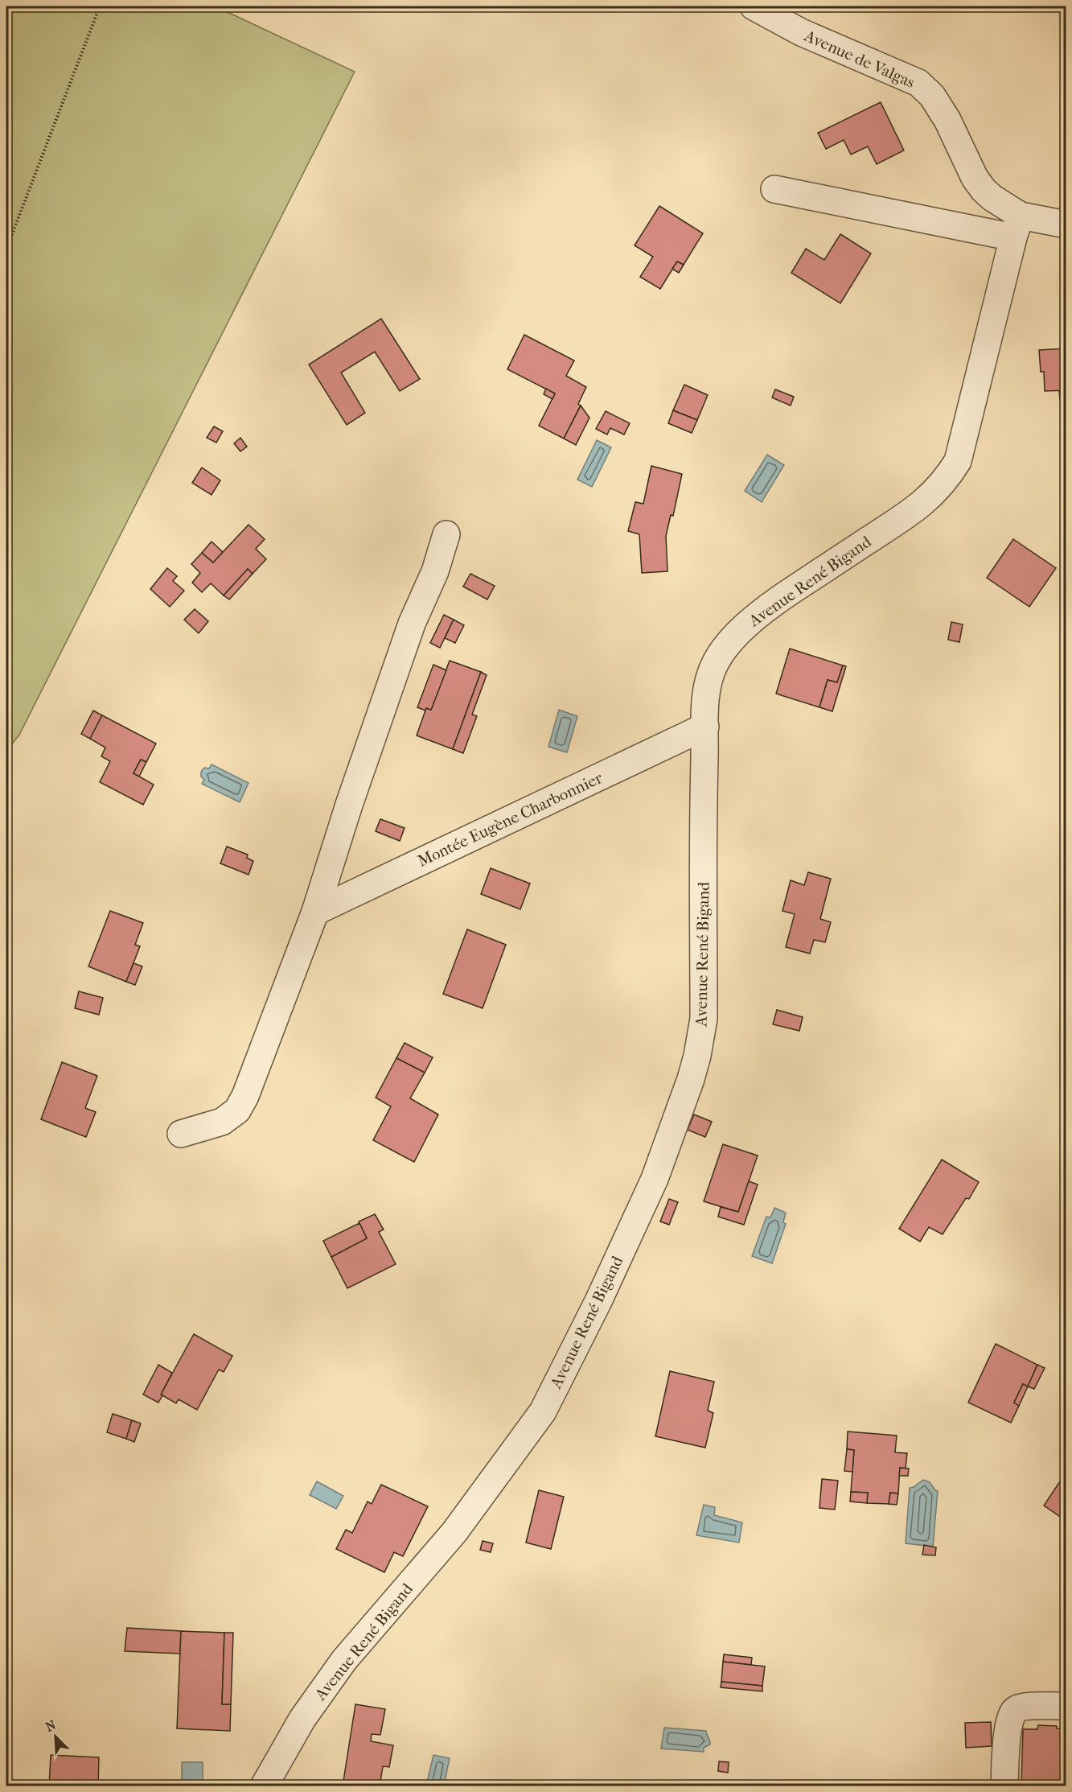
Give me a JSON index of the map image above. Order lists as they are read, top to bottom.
{
  "streets": {
    "street": ["Avenue de Valgas", "Avenue René Bigand", "Montée Eugène Charbonnier"]
  },
  "crossings": [
    ["Avenue de Valgas", "Avenue René Bigand"],
    ["Avenue René Bigand", "Montée Eugène Charbonnier"]
  ],
  "north": "top left"
}
